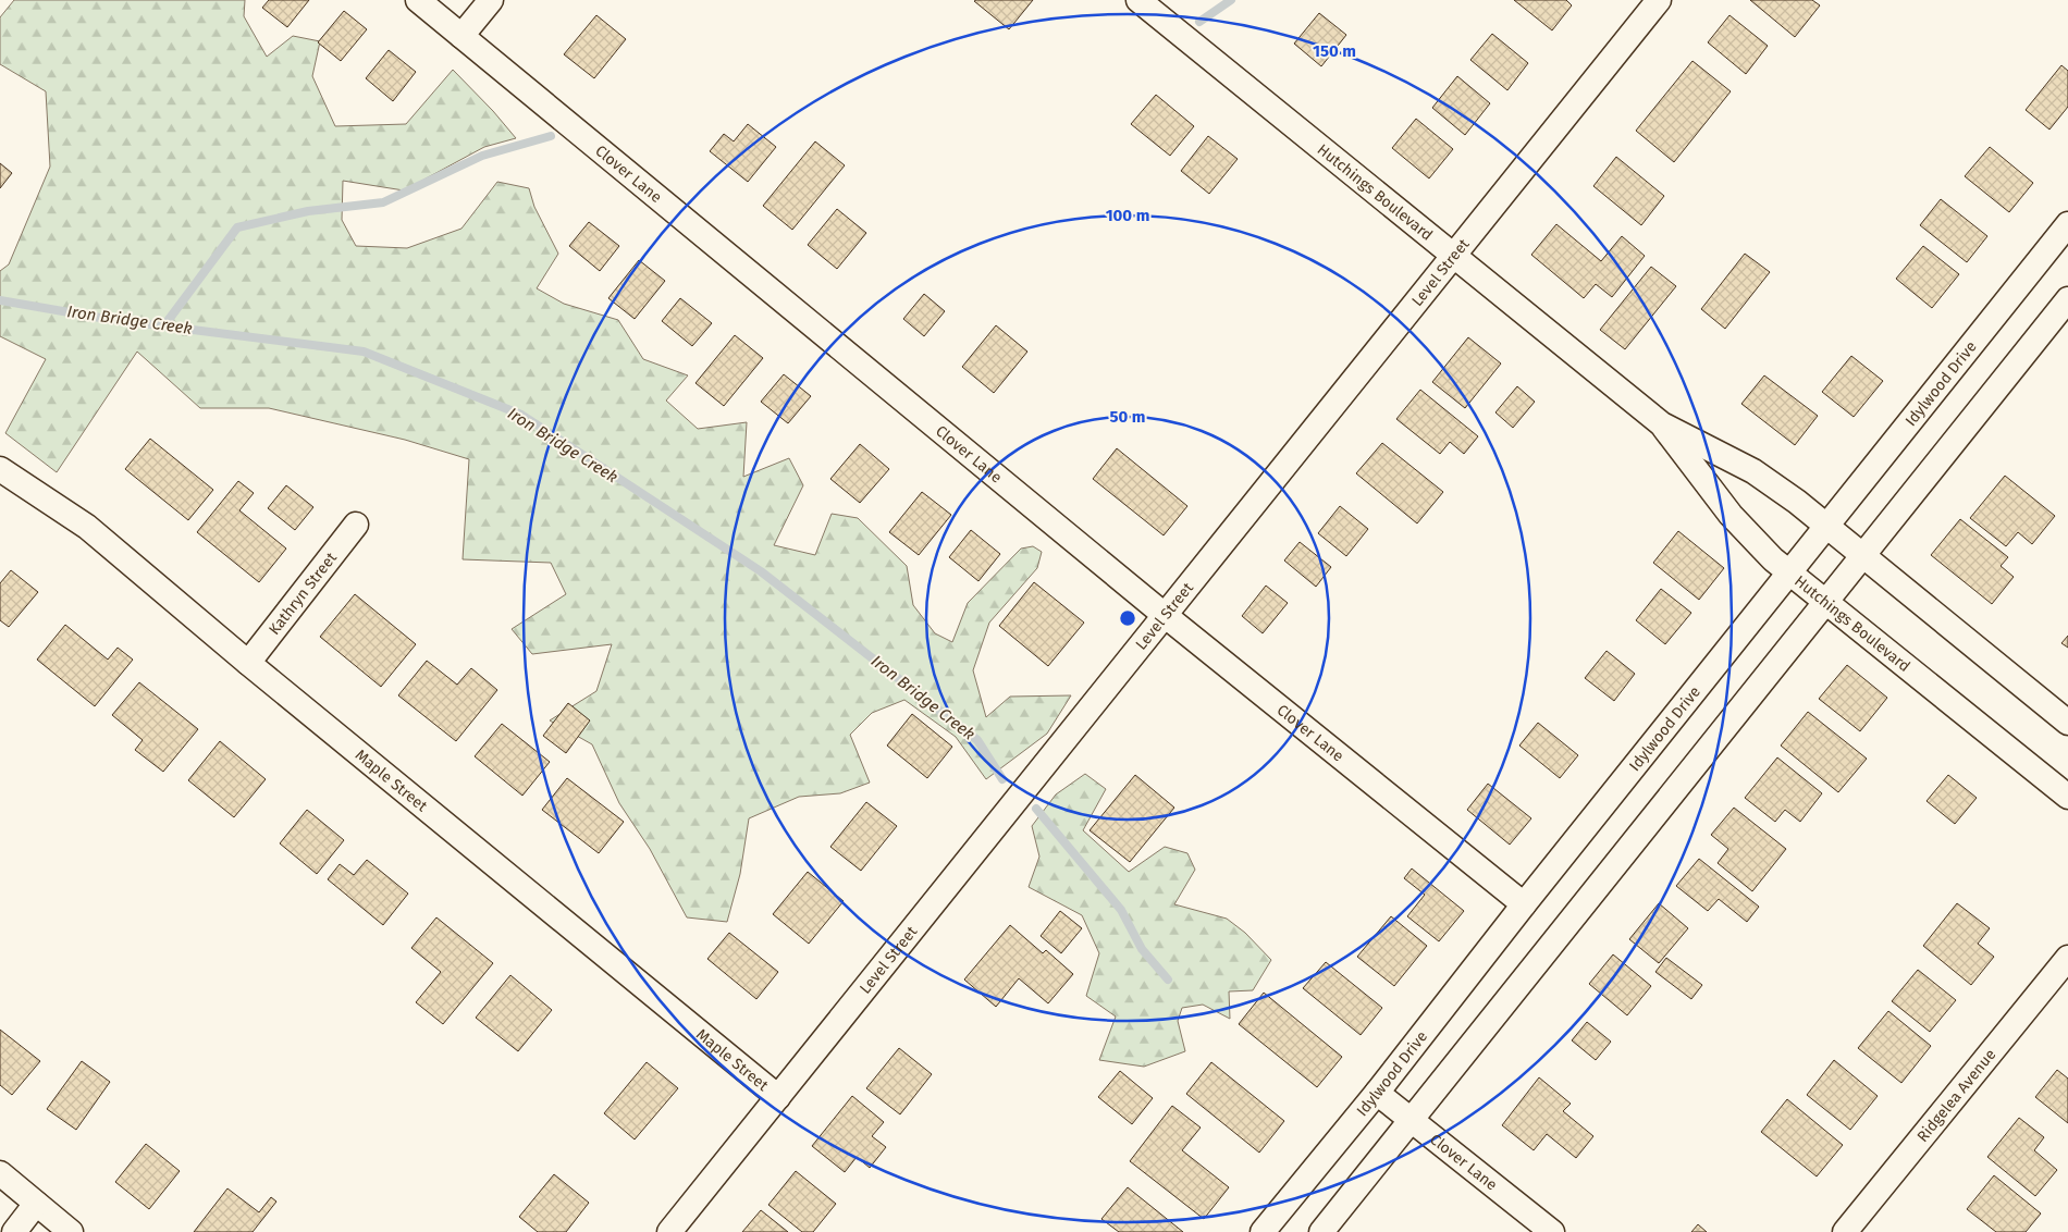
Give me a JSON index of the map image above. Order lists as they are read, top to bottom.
{
  "streets": {
    "street": [
      "Clover Lane",
      "Hutchings Boulevard",
      "Level Street",
      "Idylwood Drive",
      "Kathryn Street",
      "Maple Street",
      "Ridgelea Avenue"
    ]
  },
  "crossings": [
    ["Clover Lane", "Level Street"],
    ["Clover Lane", "Idylwood Drive"],
    ["Hutchings Boulevard", "Level Street"],
    ["Hutchings Boulevard", "Idylwood Drive"],
    ["Level Street", "Maple Street"],
    ["Kathryn Street", "Maple Street"]
  ],
  "water": ["Iron Bridge Creek"],
  "rings": ["150 m", "100 m", "50 m"]
}
